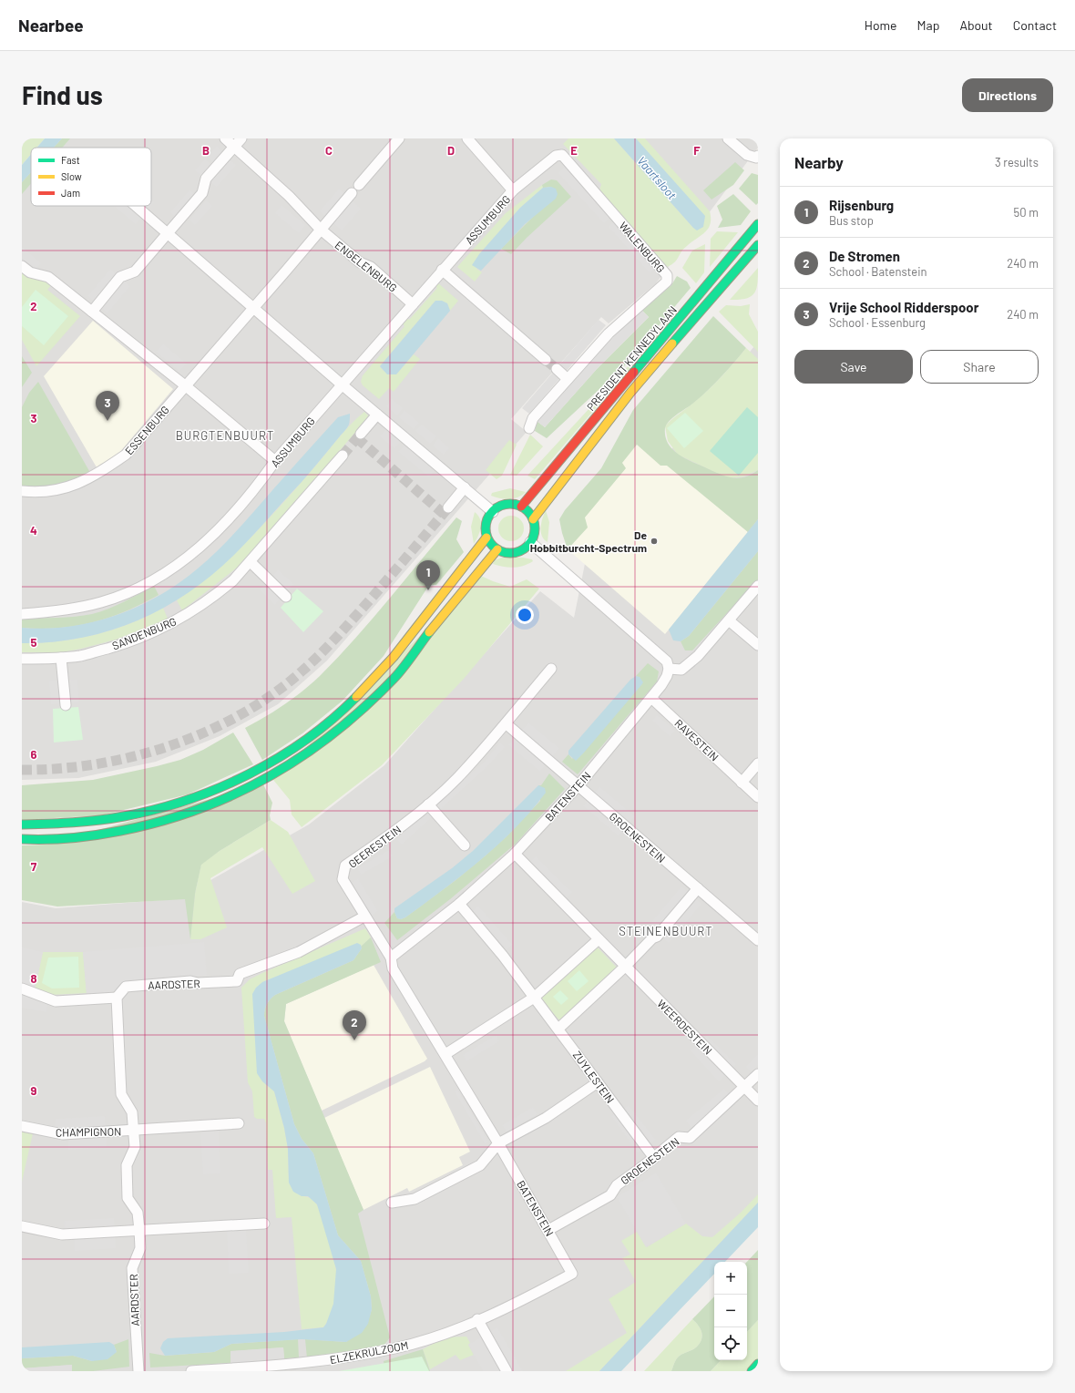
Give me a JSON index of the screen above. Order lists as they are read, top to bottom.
{
  "streets": {
    "street": [
      "ASSUMBURG",
      "WALENBURG",
      "ENGELENBURG",
      "PRESIDENT KENNEDYLAAN",
      "ESSENBURG",
      "SANDENBURG",
      "RAVESTEIN",
      "BATENSTEIN",
      "GROENESTEIN",
      "GEERESTEIN",
      "AARDSTER",
      "WEERDESTEIN",
      "ZUYLESTEIN",
      "CHAMPIGNON",
      "ELZEKRULZOOM"
    ]
  },
  "crossings": [
    ["ASSUMBURG", "WALENBURG"],
    ["ASSUMBURG", "ENGELENBURG"],
    ["RAVESTEIN", "BATENSTEIN"],
    ["BATENSTEIN", "GROENESTEIN"],
    ["BATENSTEIN", "GEERESTEIN"],
    ["BATENSTEIN", "WEERDESTEIN"],
    ["BATENSTEIN", "ZUYLESTEIN"],
    ["BATENSTEIN", "ELZEKRULZOOM"],
    ["GROENESTEIN", "WEERDESTEIN"],
    ["GROENESTEIN", "ZUYLESTEIN"],
    ["GEERESTEIN", "AARDSTER"],
    ["AARDSTER", "CHAMPIGNON"]
  ],
  "districts": ["BURGTENBUURT", "STEINENBUURT"],
  "water": ["Vaartsloot"],
  "places": ["De Hobbitburcht-Spectrum"],
  "legend": ["Fast", "Slow", "Jam"],
  "page": {
    "header": "Nearbee",
    "nav": [
      "Home",
      "Map",
      "About",
      "Contact"
    ],
    "buttons": [
      "Directions",
      ["Save", "Share"]
    ],
    "title": "Find us",
    "heading": ["Nearby", "3 results"],
    "list": [
      {
        "mark": "1",
        "name": "Rijsenburg",
        "note": "Bus stop",
        "value": "50 m"
      },
      {
        "mark": "2",
        "name": "De Stromen",
        "note": "School · Batenstein",
        "value": "240 m"
      },
      {
        "mark": "3",
        "name": "Vrije School Ridderspoor",
        "note": "School · Essenburg",
        "value": "240 m"
      }
    ],
    "pins": ["3", "1", "2"],
    "map_buttons": ["+", "−"]
  },
  "grid": {
    "columns": [
      "B",
      "C",
      "D",
      "E",
      "F"
    ],
    "rows": [
      "2",
      "3",
      "4",
      "5",
      "6",
      "7",
      "8",
      "9"
    ]
  }
}
